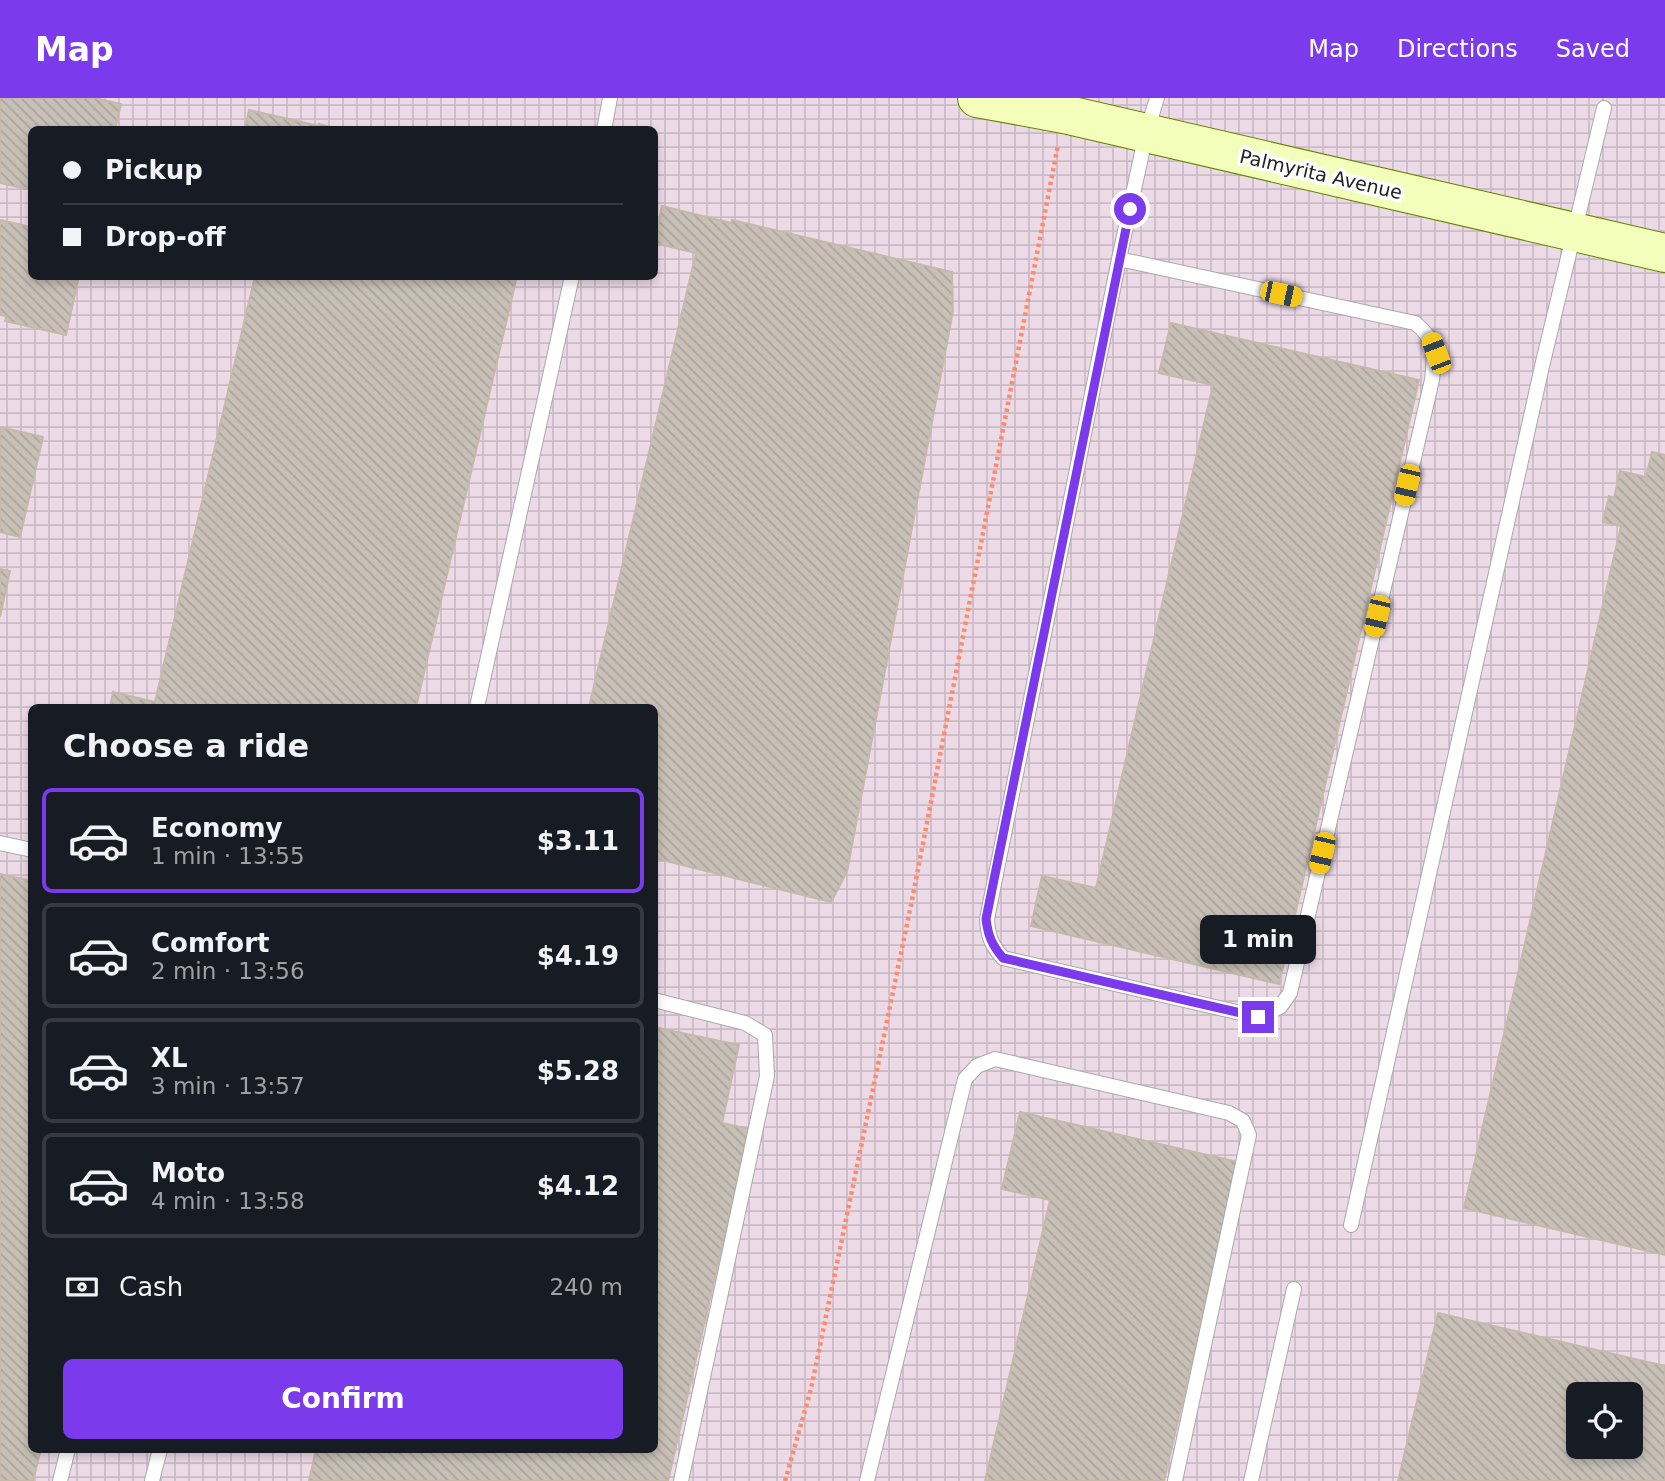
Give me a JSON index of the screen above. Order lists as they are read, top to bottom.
{
  "streets": {
    "street": ["Palmyrita Avenue"]
  },
  "page": {
    "header": "Map",
    "nav": ["Map", "Directions", "Saved"],
    "banner": ["Pickup", "Drop-off"],
    "heading": "Choose a ride",
    "list": [
      {
        "name": "Economy",
        "note": "1 min · 13:55",
        "value": "$3.11"
      },
      {
        "name": "Comfort",
        "note": "2 min · 13:56",
        "value": "$4.19"
      },
      {
        "name": "XL",
        "note": "3 min · 13:57",
        "value": "$5.28"
      },
      {
        "name": "Moto",
        "note": "4 min · 13:58",
        "value": "$4.12"
      }
    ],
    "bubble": "1 min",
    "pay": ["Cash", "240 m"],
    "buttons": "Confirm"
  }
}
